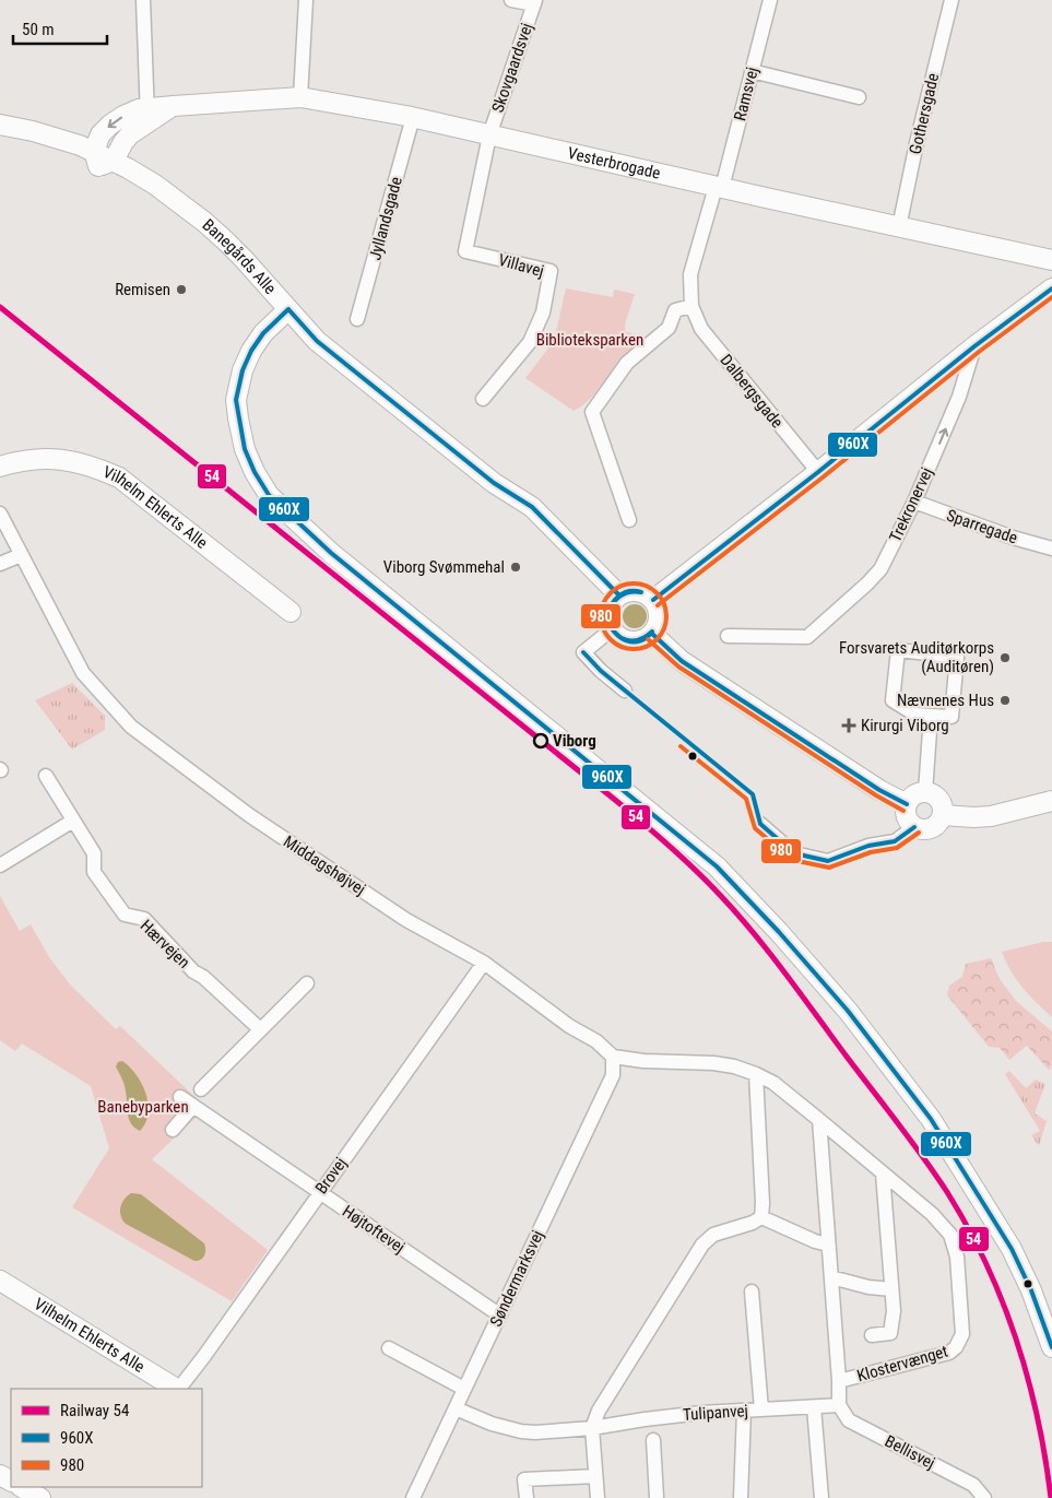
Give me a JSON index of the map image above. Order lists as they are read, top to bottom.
{
  "streets": {
    "street": [
      "Skovgaardsvej",
      "Ramsvej",
      "Gothersgade",
      "Vesterbrogade",
      "Jyllandsgade",
      "Banegårds Alle",
      "Villavej",
      "Dalbergsgade",
      "Trekronervej",
      "Vilhelm Ehlerts Alle",
      "Sparregade",
      "Middagshøjvej",
      "Hærvejen",
      "Brovej",
      "Højtoftevej",
      "Søndermarksvej",
      "Klostervænget",
      "Tulipanvej",
      "Bellisvej"
    ]
  },
  "crossings": [
    ["Skovgaardsvej", "Vesterbrogade"],
    ["Skovgaardsvej", "Villavej"],
    ["Ramsvej", "Vesterbrogade"],
    ["Ramsvej", "Dalbergsgade"],
    ["Gothersgade", "Vesterbrogade"],
    ["Vesterbrogade", "Jyllandsgade"],
    ["Vesterbrogade", "Villavej"],
    ["Vesterbrogade", "Dalbergsgade"],
    ["Trekronervej", "Sparregade"],
    ["Middagshøjvej", "Brovej"],
    ["Middagshøjvej", "Søndermarksvej"],
    ["Brovej", "Højtoftevej"],
    ["Højtoftevej", "Søndermarksvej"],
    ["Søndermarksvej", "Tulipanvej"],
    ["Klostervænget", "Tulipanvej"],
    ["Klostervænget", "Bellisvej"],
    ["Tulipanvej", "Bellisvej"]
  ],
  "one_way": ["Trekronervej"],
  "parks": ["Biblioteksparken", "Banebyparken"],
  "places": {
    "other": [
      "Remisen",
      "Viborg Svømmehal",
      "Forsvarets Auditørkorps (Auditøren)",
      "Nævnenes Hus",
      "Viborg"
    ],
    "health": ["Kirurgi Viborg"]
  },
  "lines": ["transit line 960X", "transit line 980", "rail line 54"],
  "legend": ["Railway 54", "960X", "980"],
  "scale_bar": "50 m"
}
